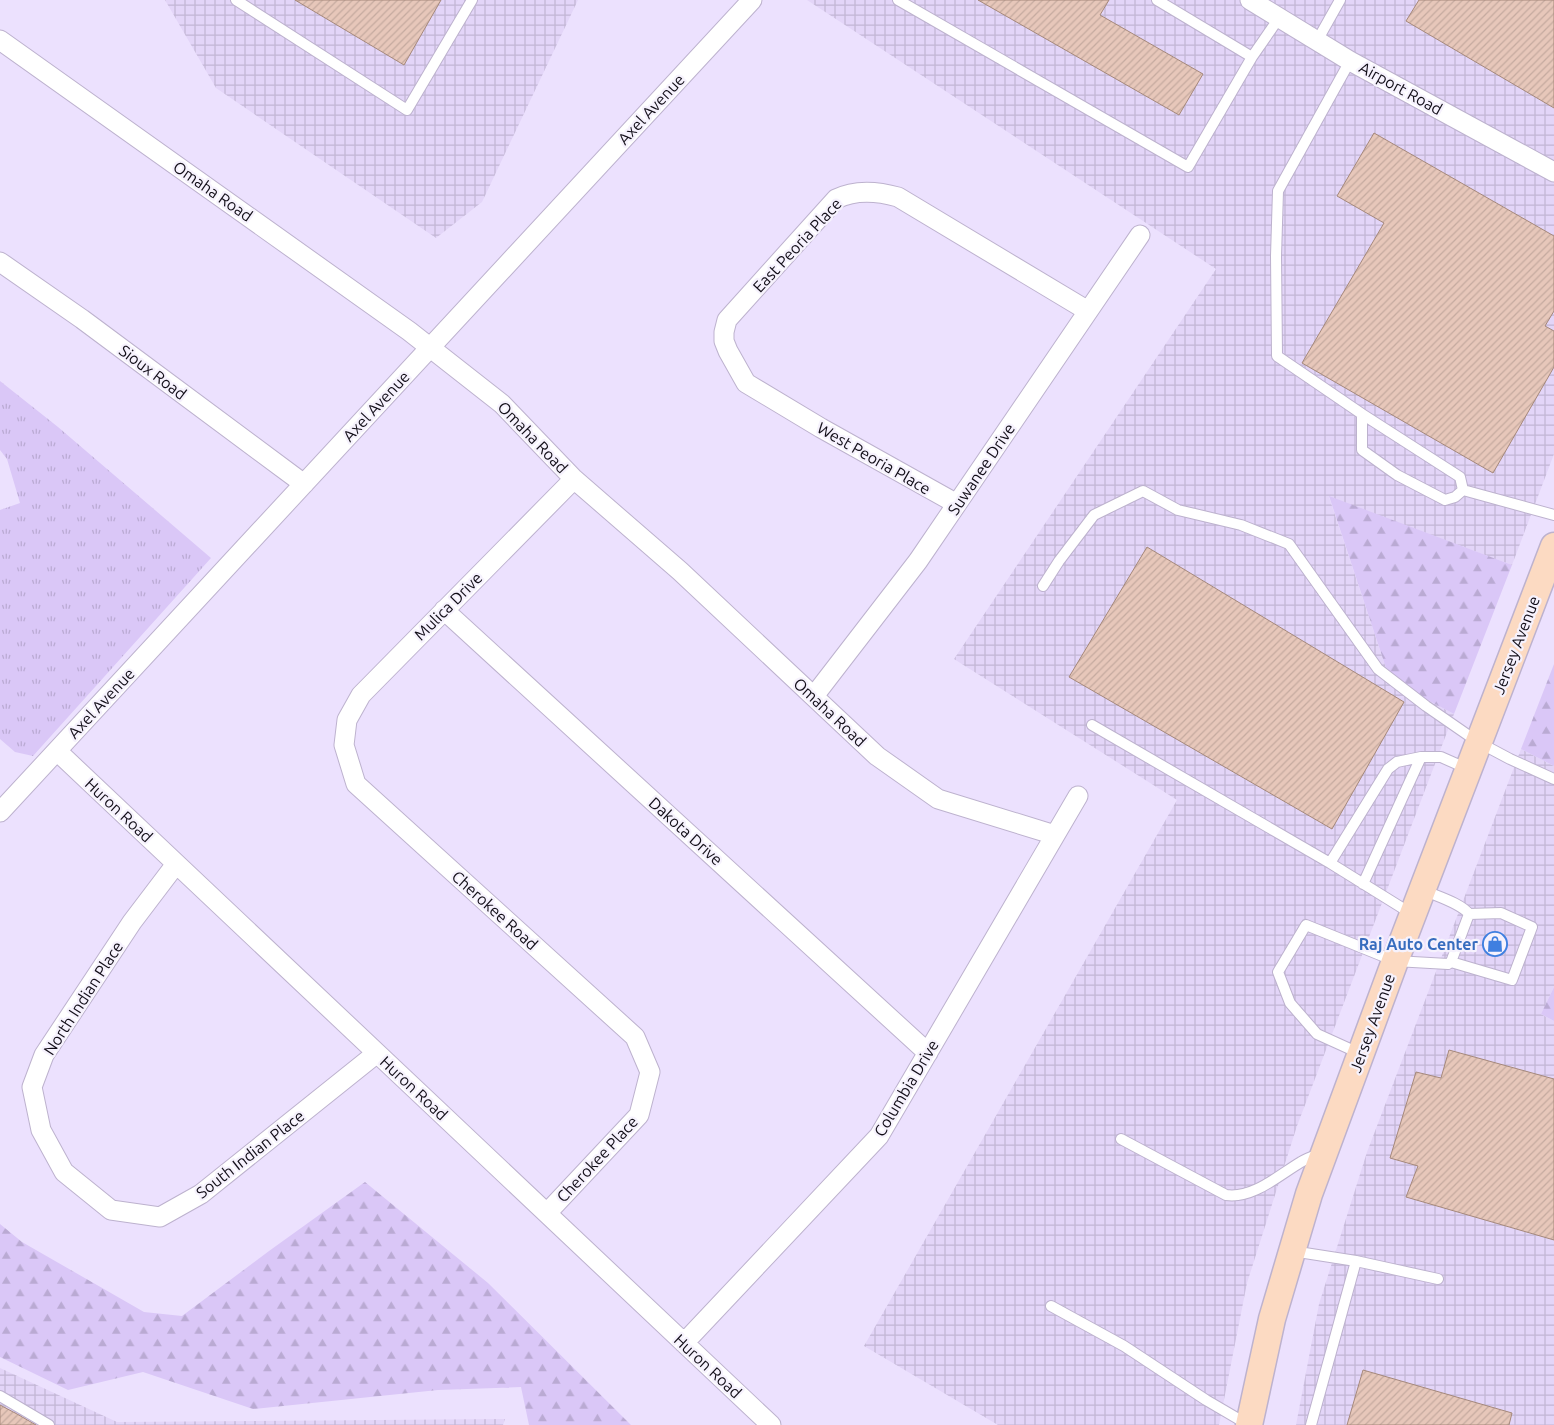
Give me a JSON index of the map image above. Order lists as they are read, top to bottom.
{
  "streets": {
    "main road": ["Jersey Avenue"],
    "street": [
      "Airport Road",
      "Axel Avenue",
      "Omaha Road",
      "East Peoria Place",
      "Sioux Road",
      "West Peoria Place",
      "Suwanee Drive",
      "Mulica Drive",
      "Huron Road",
      "Dakota Drive",
      "Cherokee Road",
      "North Indian Place",
      "Columbia Drive",
      "South Indian Place",
      "Cherokee Place"
    ]
  },
  "crossings": [
    ["Axel Avenue", "Omaha Road"],
    ["Axel Avenue", "Sioux Road"],
    ["Axel Avenue", "Huron Road"],
    ["Omaha Road", "Suwanee Drive"],
    ["Omaha Road", "Mulica Drive"],
    ["Omaha Road", "Columbia Drive"],
    ["East Peoria Place", "West Peoria Place"],
    ["East Peoria Place", "Suwanee Drive"],
    ["West Peoria Place", "Suwanee Drive"],
    ["Mulica Drive", "Dakota Drive"],
    ["Mulica Drive", "Cherokee Road"],
    ["Huron Road", "North Indian Place"],
    ["Huron Road", "Columbia Drive"],
    ["Huron Road", "South Indian Place"],
    ["Huron Road", "Cherokee Place"],
    ["Dakota Drive", "Columbia Drive"],
    ["Cherokee Road", "Cherokee Place"],
    ["North Indian Place", "South Indian Place"]
  ],
  "places": {
    "shop": ["Raj Auto Center"]
  }
}
